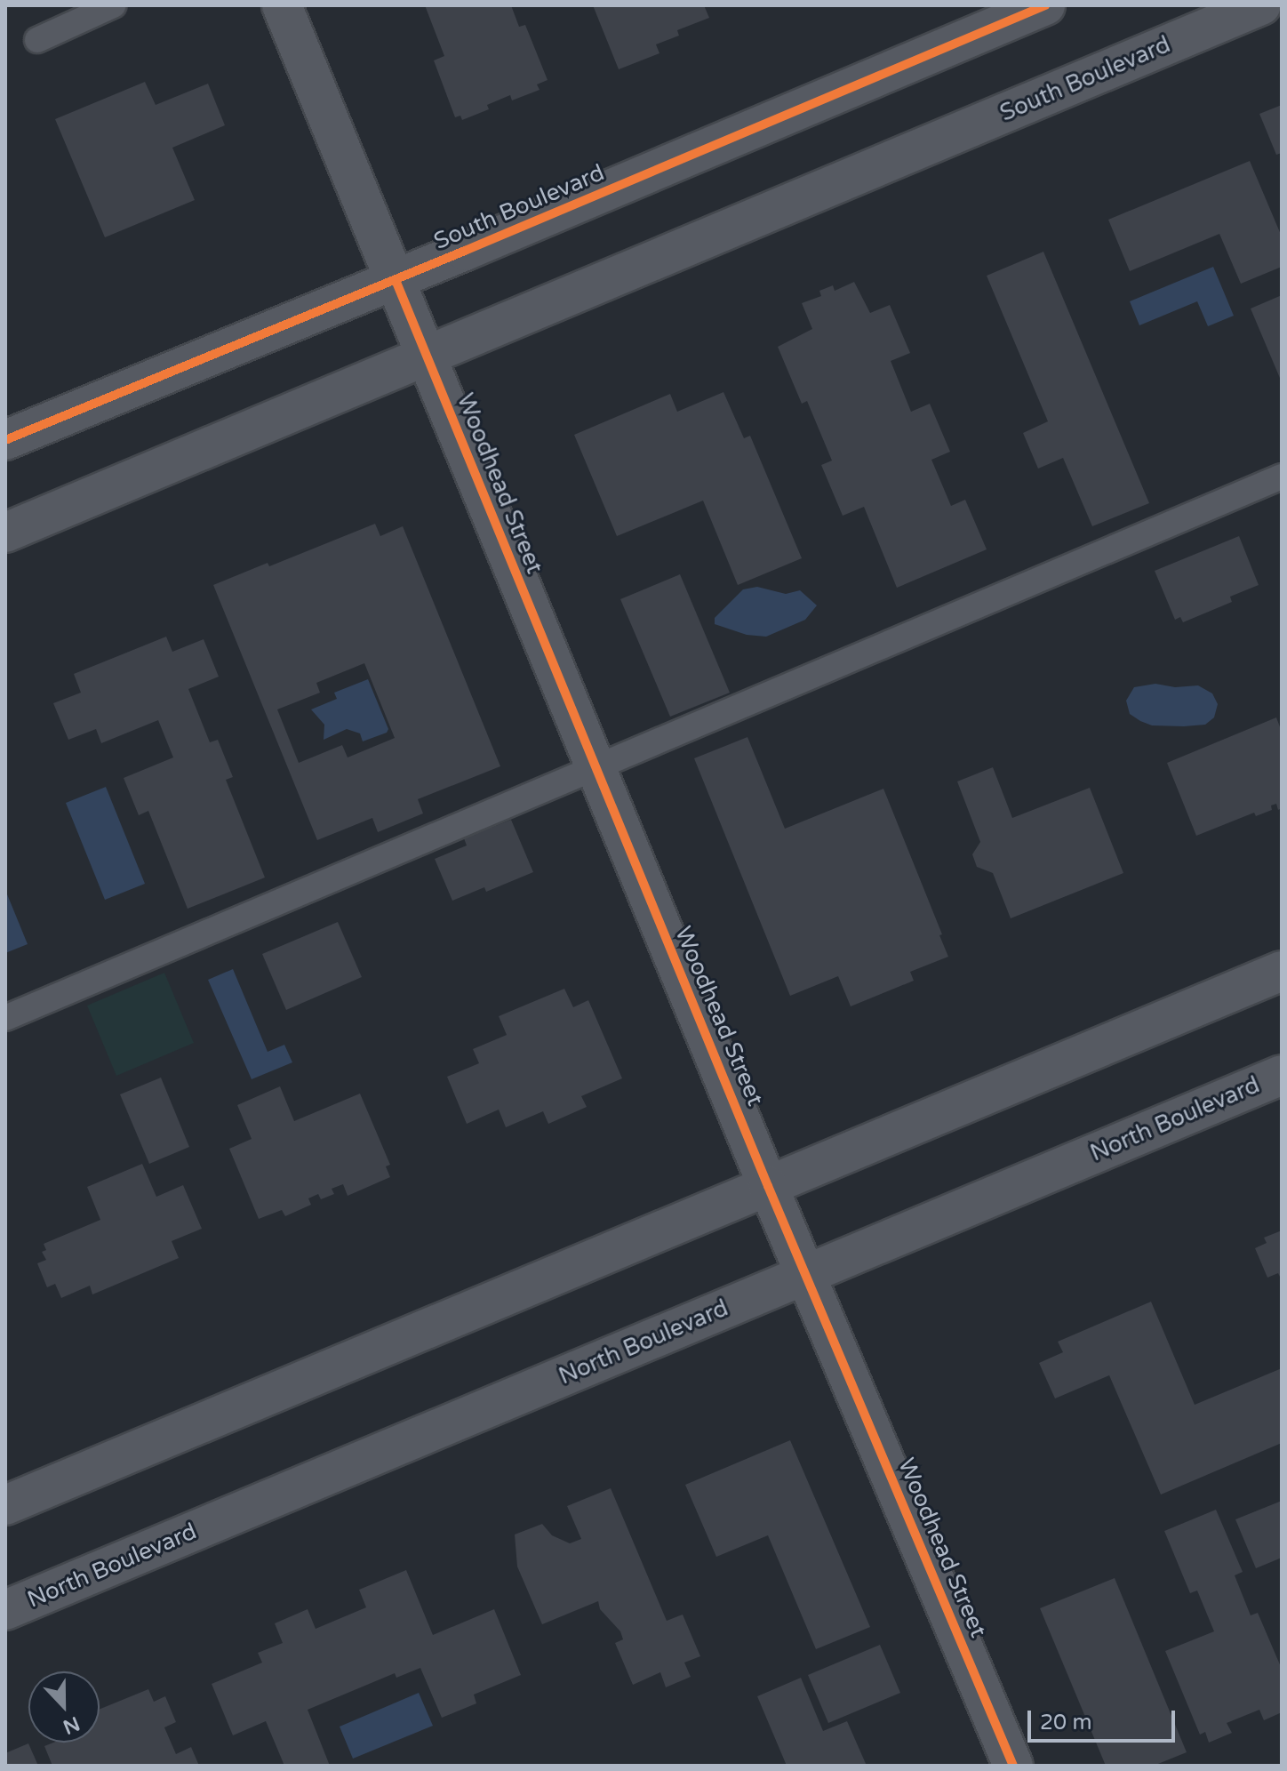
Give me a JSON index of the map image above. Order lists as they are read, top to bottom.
{
  "streets": {
    "street": ["South Boulevard", "Woodhead Street", "North Boulevard"]
  },
  "crossings": [
    ["South Boulevard", "Woodhead Street"],
    ["Woodhead Street", "North Boulevard"]
  ],
  "scale_bar": "20 m",
  "north": "bottom"
}
